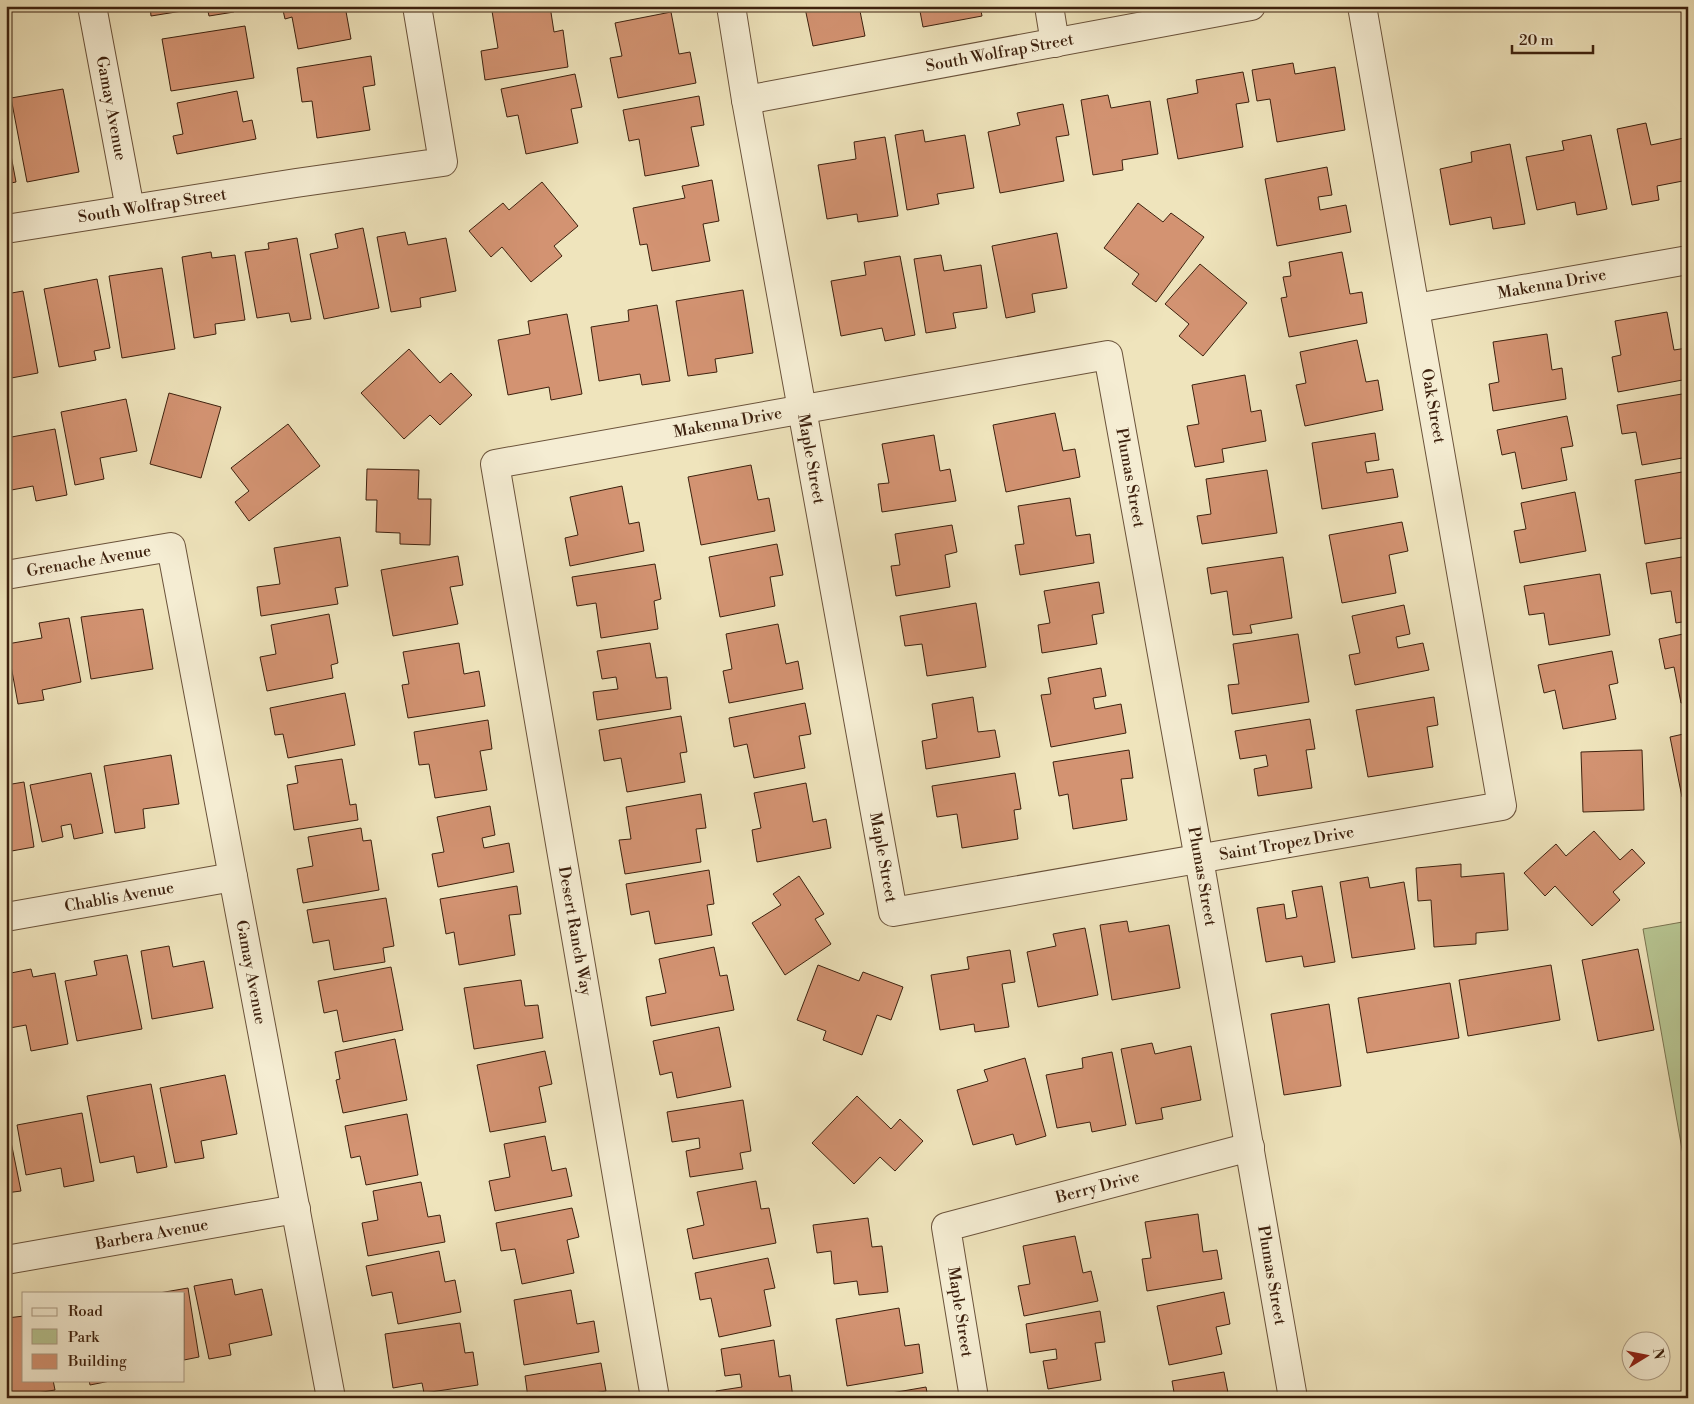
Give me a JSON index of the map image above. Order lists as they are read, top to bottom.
{
  "streets": {
    "street": [
      "South Wolfrap Street",
      "Gamay Avenue",
      "Makenna Drive",
      "Oak Street",
      "Maple Street",
      "Plumas Street",
      "Grenache Avenue",
      "Saint Tropez Drive",
      "Chablis Avenue",
      "Desert Ranch Way",
      "Berry Drive",
      "Barbera Avenue"
    ]
  },
  "crossings": [
    ["South Wolfrap Street", "Gamay Avenue"],
    ["South Wolfrap Street", "Maple Street"],
    ["Gamay Avenue", "Grenache Avenue"],
    ["Gamay Avenue", "Chablis Avenue"],
    ["Gamay Avenue", "Barbera Avenue"],
    ["Makenna Drive", "Oak Street"],
    ["Makenna Drive", "Maple Street"],
    ["Makenna Drive", "Plumas Street"],
    ["Makenna Drive", "Desert Ranch Way"],
    ["Oak Street", "Saint Tropez Drive"],
    ["Maple Street", "Saint Tropez Drive"],
    ["Maple Street", "Berry Drive"],
    ["Plumas Street", "Saint Tropez Drive"],
    ["Plumas Street", "Berry Drive"]
  ],
  "legend": ["Road", "Park", "Building"],
  "scale_bar": "20 m",
  "north": "right"
}
